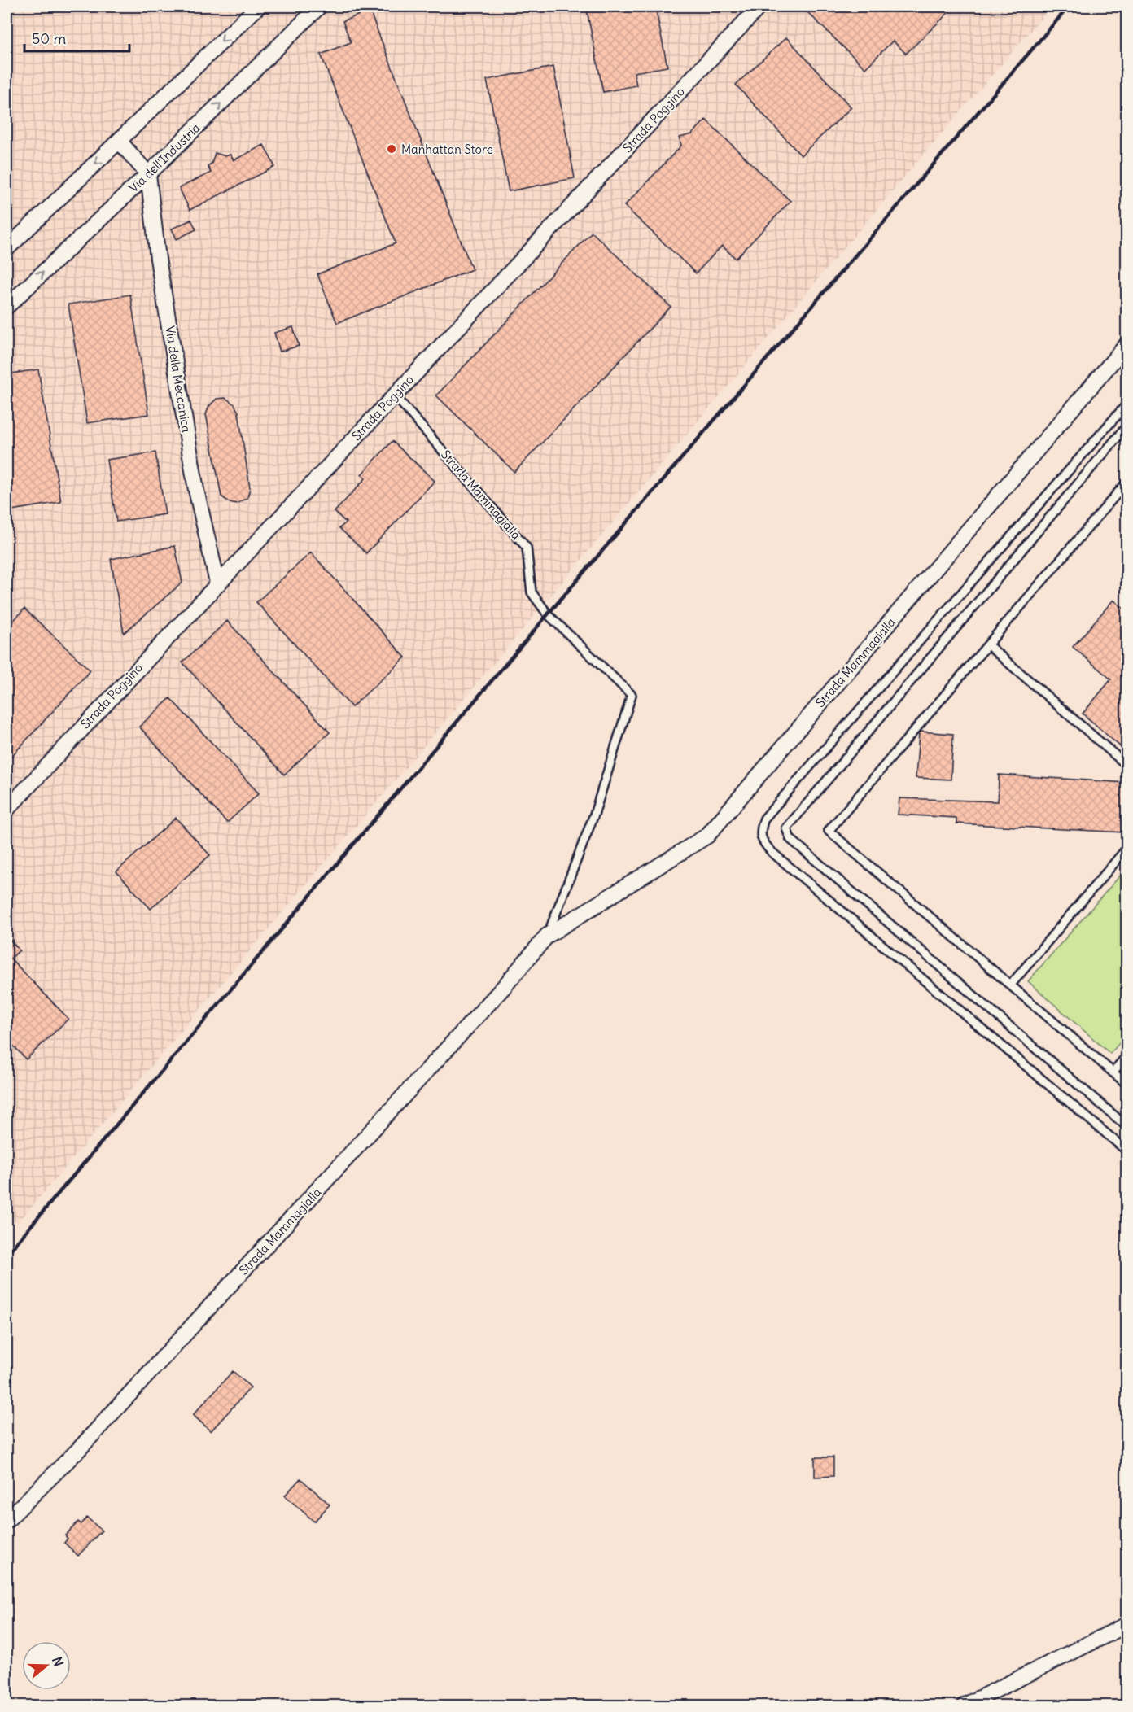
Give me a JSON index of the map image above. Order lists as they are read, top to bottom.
{
  "streets": {
    "street": [
      "Strada Poggino",
      "Via dell'Industria",
      "Via della Meccanica",
      "Strada Mammagialla"
    ]
  },
  "crossings": [
    ["Strada Poggino", "Via della Meccanica"],
    ["Strada Poggino", "Strada Mammagialla"],
    ["Via dell'Industria", "Via della Meccanica"]
  ],
  "places": ["Manhattan Store"],
  "scale_bar": "50 m",
  "north": "right"
}
